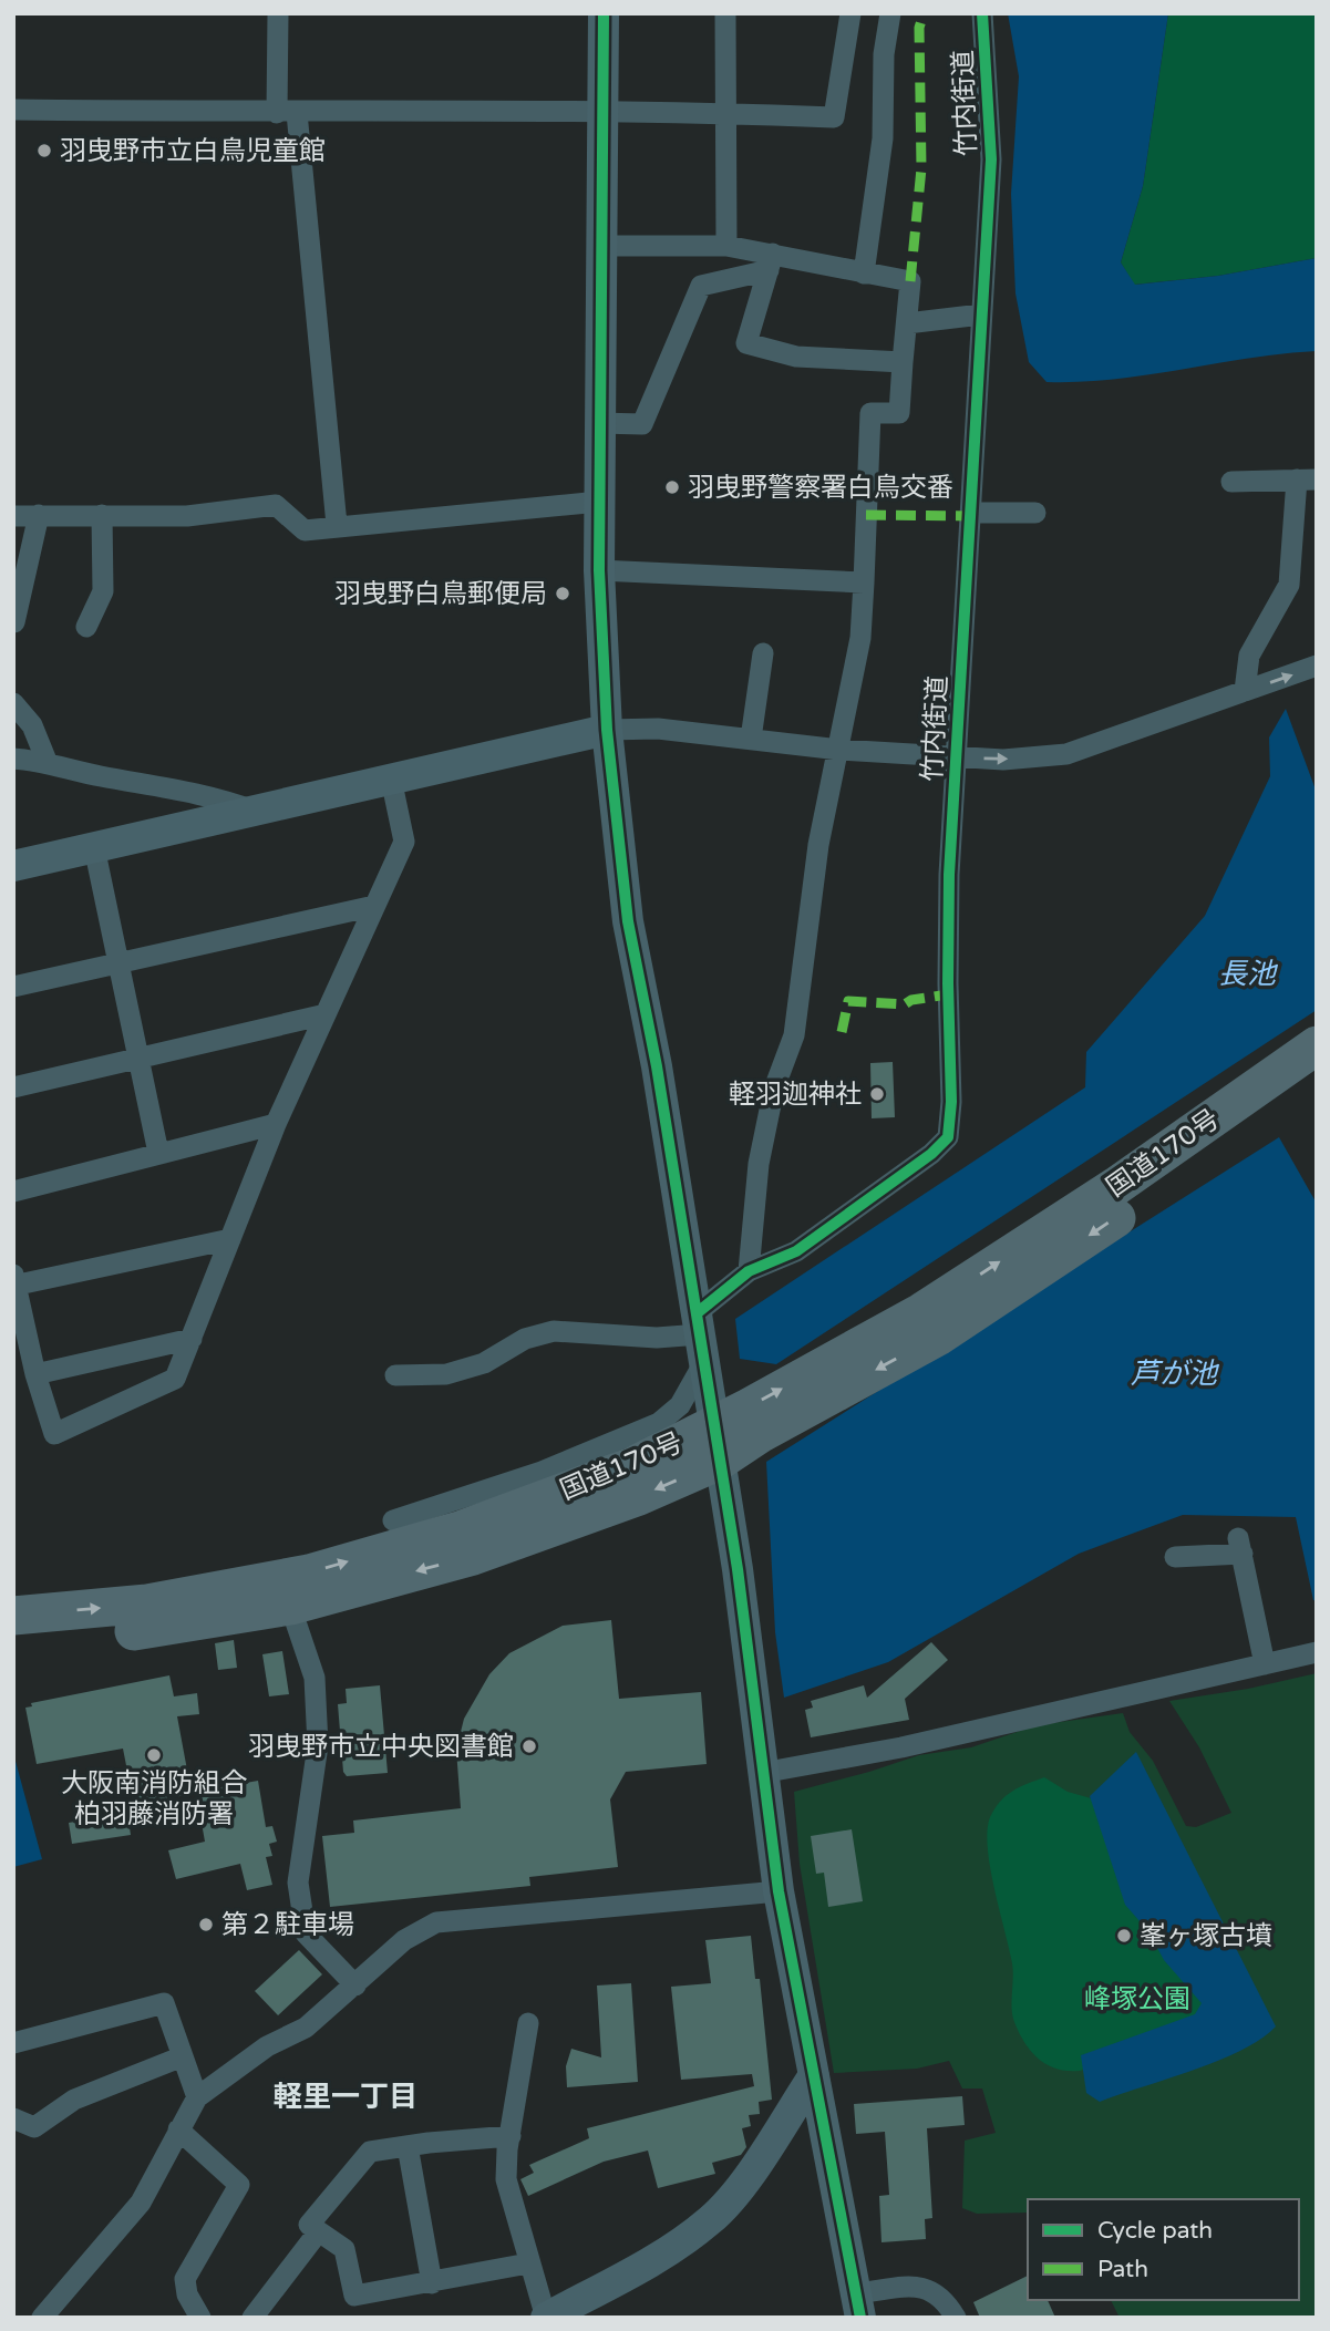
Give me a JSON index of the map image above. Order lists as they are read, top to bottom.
{
  "streets": {
    "highway": ["国道170号"],
    "street": ["竹内街道"]
  },
  "districts": ["軽里一丁目"],
  "water": ["長池", "芦が池"],
  "parks": ["峰塚公園"],
  "places": [
    "羽曳野市立白鳥児童館",
    "羽曳野警察署白鳥交番",
    "羽曳野白鳥郵便局",
    "軽羽迦神社",
    "羽曳野市立中央図書館",
    "大阪南消防組合 柏羽藤消防署",
    "第２駐車場",
    "峯ヶ塚古墳"
  ],
  "legend": ["Cycle path", "Path"]
}
